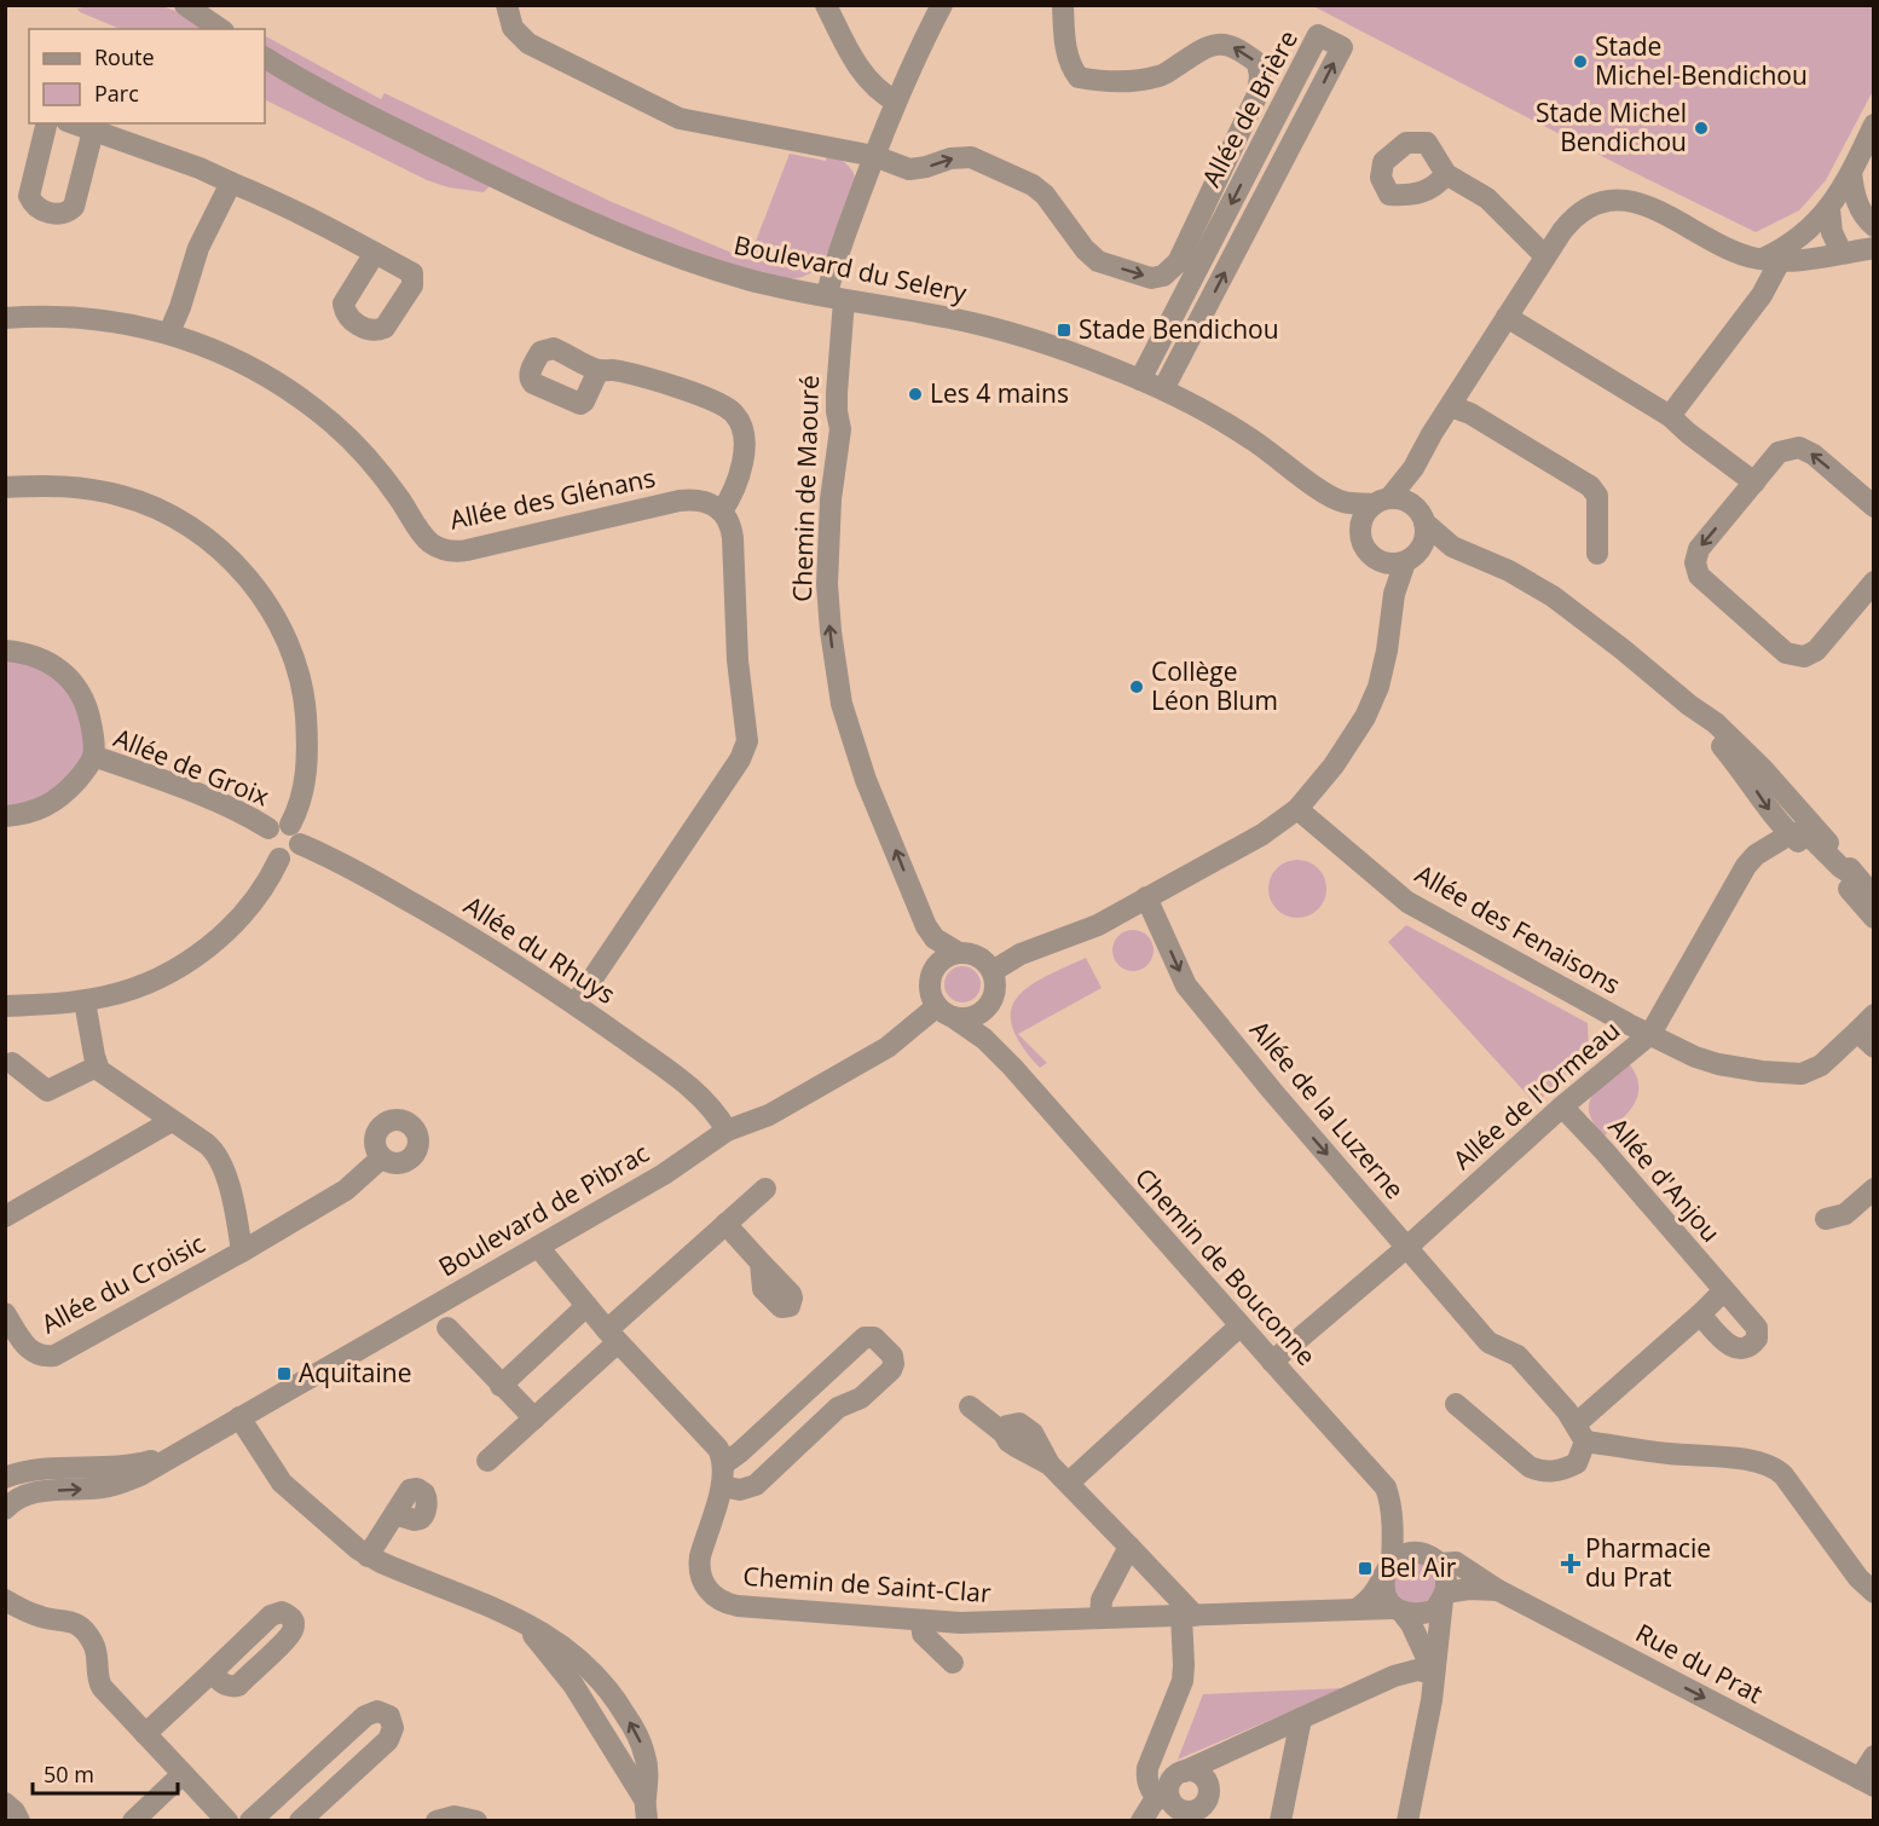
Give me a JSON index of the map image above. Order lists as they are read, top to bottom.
{
  "streets": {
    "street": [
      "Allée de Brière",
      "Boulevard du Selery",
      "Chemin de Maouré",
      "Allée des Glénans",
      "Allée de Groix",
      "Allée des Fenaisons",
      "Allée du Rhuys",
      "Allée de l'Ormeau",
      "Allée de la Luzerne",
      "Allée d'Anjou",
      "Boulevard de Pibrac",
      "Chemin de Bouconne",
      "Allée du Croisic",
      "Chemin de Saint-Clar",
      "Rue du Prat"
    ]
  },
  "crossings": [
    ["Allée de Brière", "Boulevard du Selery"],
    ["Boulevard du Selery", "Chemin de Maouré"],
    ["Chemin de Maouré", "Boulevard de Pibrac"],
    ["Chemin de Maouré", "Chemin de Bouconne"],
    ["Allée de Groix", "Allée du Rhuys"],
    ["Allée des Fenaisons", "Allée de l'Ormeau"],
    ["Allée du Rhuys", "Boulevard de Pibrac"],
    ["Allée de l'Ormeau", "Allée de la Luzerne"],
    ["Allée de l'Ormeau", "Allée d'Anjou"],
    ["Allée de l'Ormeau", "Chemin de Bouconne"],
    ["Boulevard de Pibrac", "Chemin de Bouconne"],
    ["Chemin de Bouconne", "Chemin de Saint-Clar"],
    ["Chemin de Bouconne", "Rue du Prat"],
    ["Chemin de Saint-Clar", "Rue du Prat"]
  ],
  "one_way": ["Chemin de Maouré", "Allée de la Luzerne"],
  "places": {
    "other": [
      "Stade Michel-Bendichou",
      "Stade Michel Bendichou",
      "Les 4 mains",
      "Collège Léon Blum"
    ],
    "transit": ["Stade Bendichou", "Aquitaine", "Bel Air"],
    "health": ["Pharmacie du Prat"]
  },
  "legend": ["Route", "Parc"],
  "scale_bar": "50 m"
}
